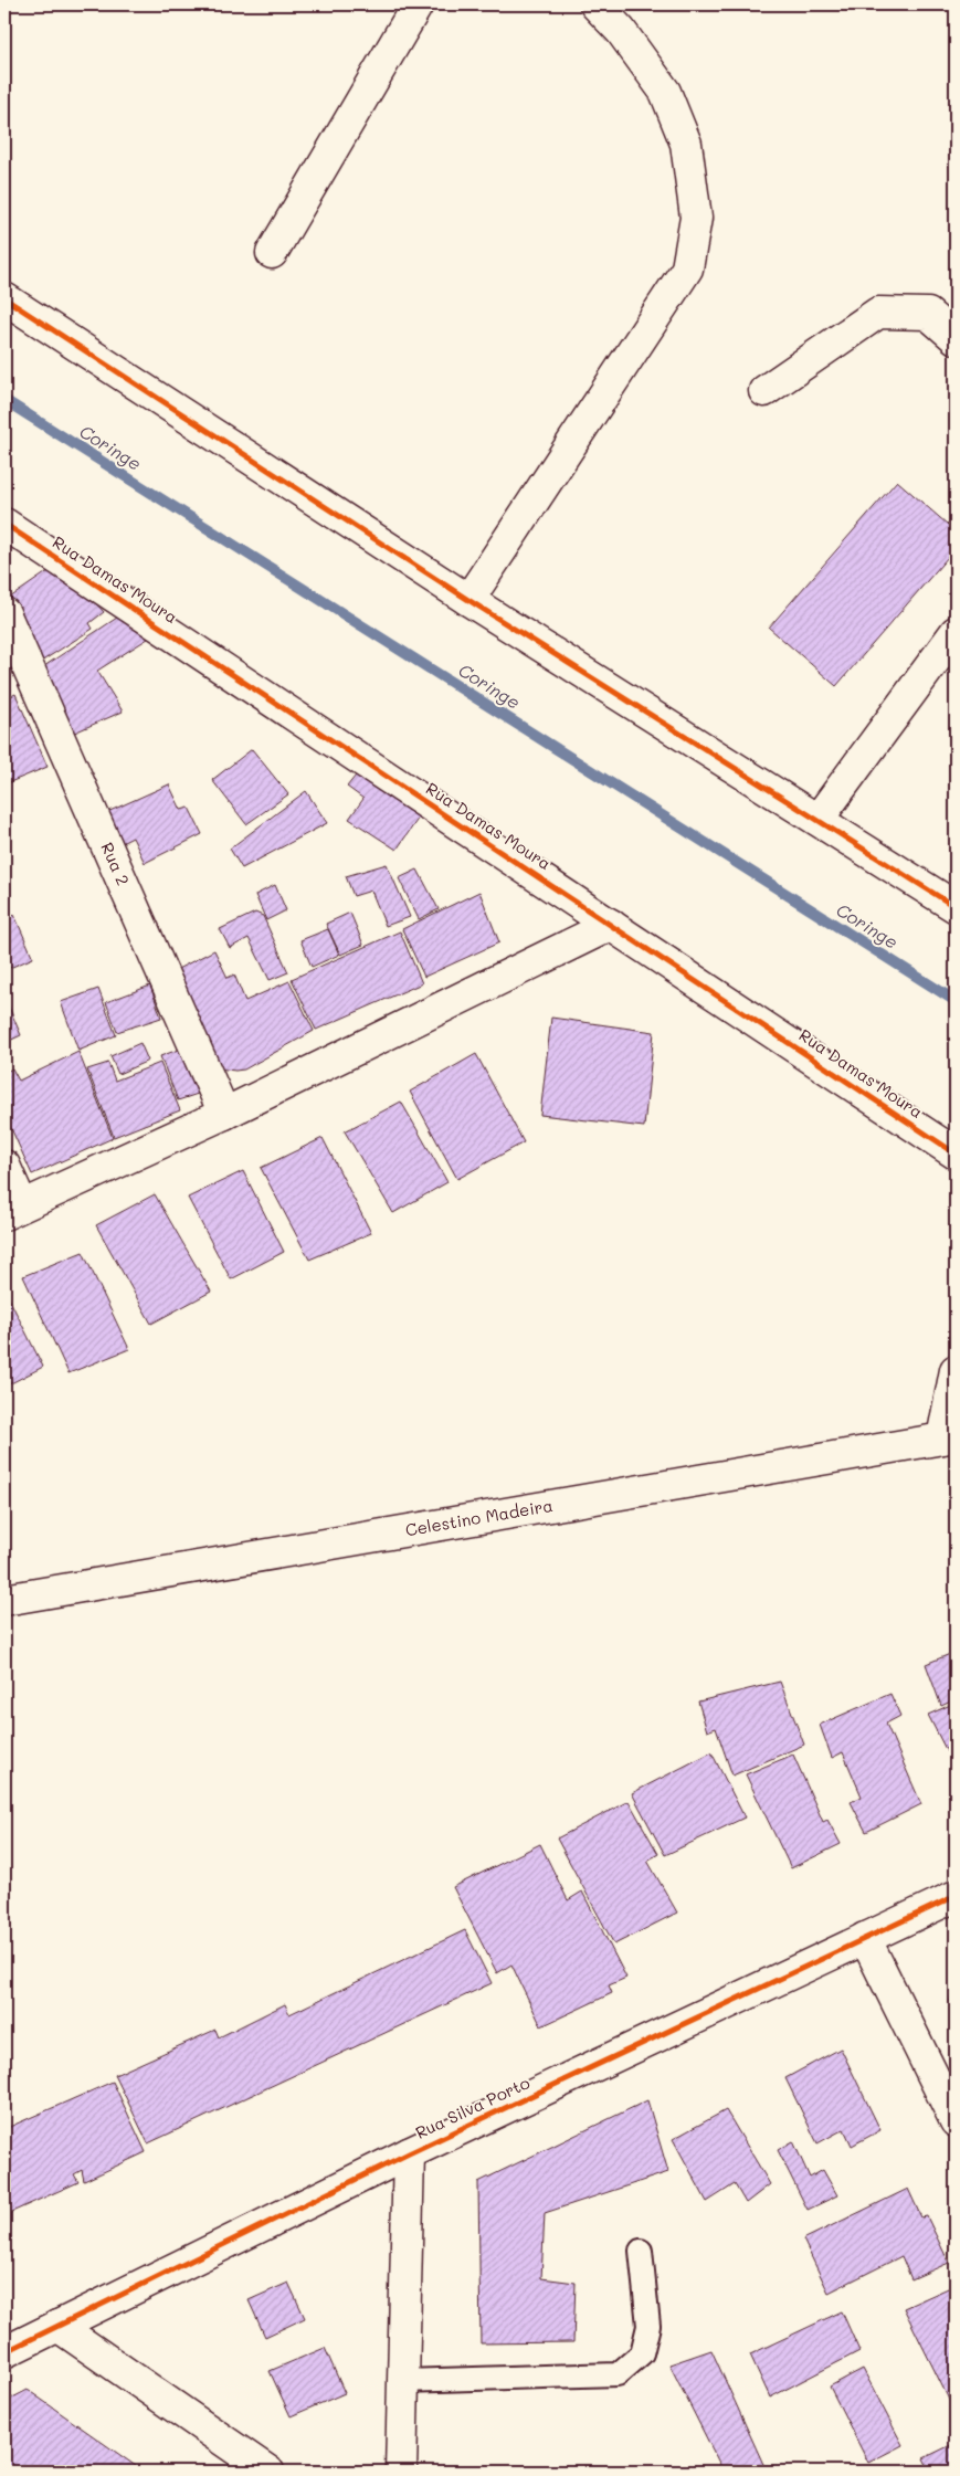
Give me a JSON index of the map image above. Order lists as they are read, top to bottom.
{
  "streets": {
    "street": [
      "Rua Damas Moura",
      "Rua 2",
      "Celestino Madeira",
      "Rua Silva Porto"
    ]
  },
  "water": ["Coringe"]
}
